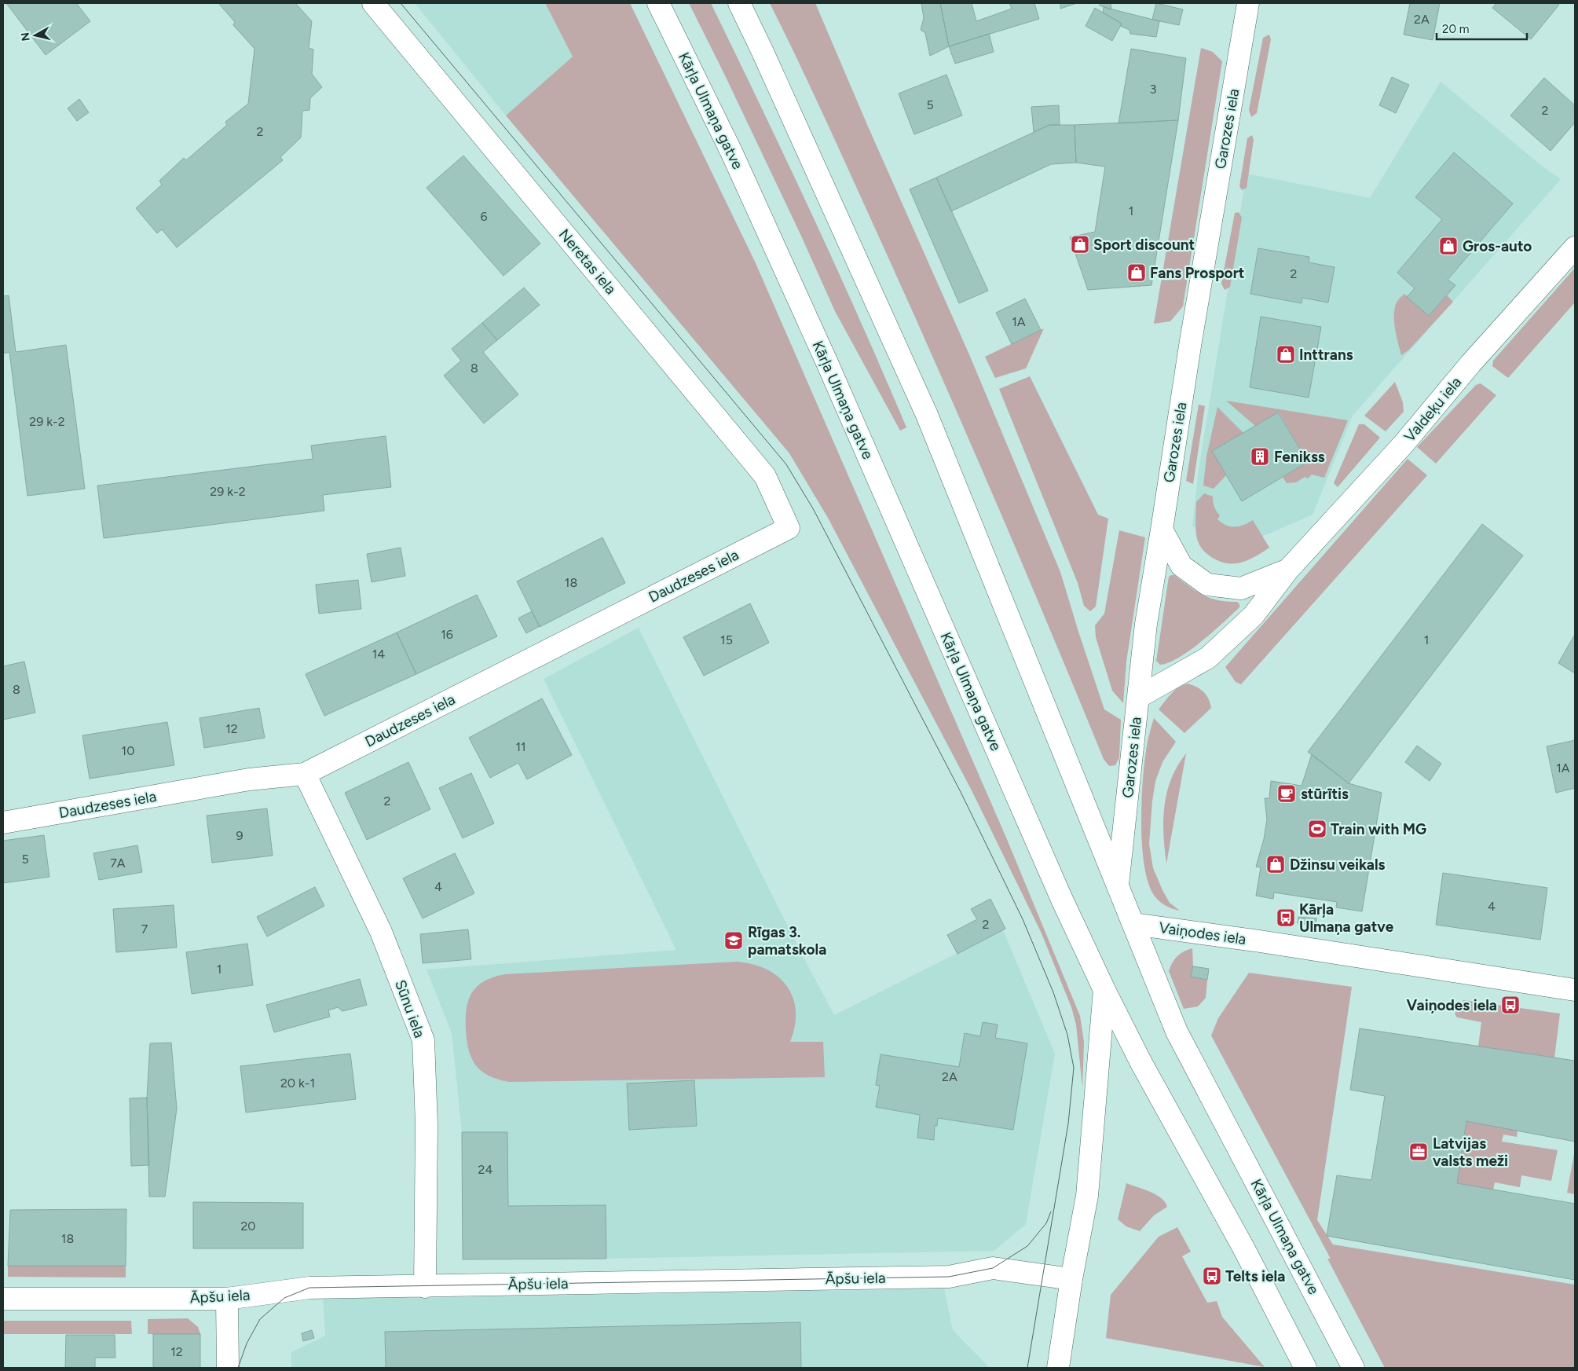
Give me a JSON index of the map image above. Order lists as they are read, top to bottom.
{
  "streets": {
    "main road": [
      "Kārļa Ulmaņa gatve",
      "Garozes iela",
      "Neretas iela",
      "Valdeķu iela",
      "Daudzeses iela",
      "Vaiņodes iela",
      "Sūnu iela",
      "Āpšu iela"
    ]
  },
  "crossings": [
    ["Kārļa Ulmaņa gatve", "Garozes iela"],
    ["Kārļa Ulmaņa gatve", "Vaiņodes iela"],
    ["Garozes iela", "Valdeķu iela"],
    ["Neretas iela", "Daudzeses iela"],
    ["Daudzeses iela", "Sūnu iela"],
    ["Sūnu iela", "Āpšu iela"]
  ],
  "places": {
    "shop": [
      "Sport discount",
      "Gros-auto",
      "Fans Prosport",
      "Inttrans",
      "Džinsu veikals"
    ],
    "building": ["Fenikss"],
    "cafe": ["stūrītis"],
    "sports": ["Train with MG"],
    "bus stop": ["Kārļa Ulmaņa gatve", "Vaiņodes iela", "Telts iela"],
    "school or university": ["Rīgas 3. pamatskola"],
    "office": ["Latvijas valsts meži"]
  },
  "house_numbers": [
    "2A",
    "3",
    "5",
    "2",
    "2",
    "1",
    "6",
    "2",
    "1A",
    "8",
    "29 k-2",
    "29 k-2",
    "18",
    "16",
    "15",
    "1",
    "14",
    "8",
    "12",
    "11",
    "10",
    "1A",
    "2",
    "9",
    "5",
    "7A",
    "4",
    "4",
    "2",
    "7",
    "1",
    "2A",
    "20 k-1",
    "24",
    "20",
    "18",
    "12"
  ],
  "scale_bar": "20 m",
  "north": "left"
}
